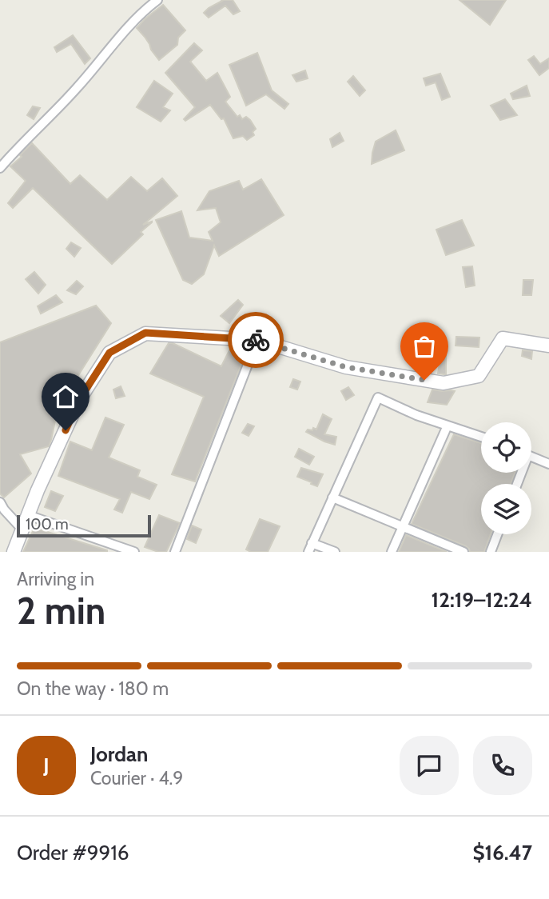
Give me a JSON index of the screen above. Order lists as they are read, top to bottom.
{
  "scale_bar": "100 m",
  "page": {
    "scale": "100 m",
    "heading": ["2 min", "Arriving in", "12:19–12:24"],
    "panel": [
      "Jordan",
      "Courier · 4.9",
      "Order #9916",
      "$16.47"
    ],
    "bar": "On the way · 180 m",
    "round": "J"
  }
}
